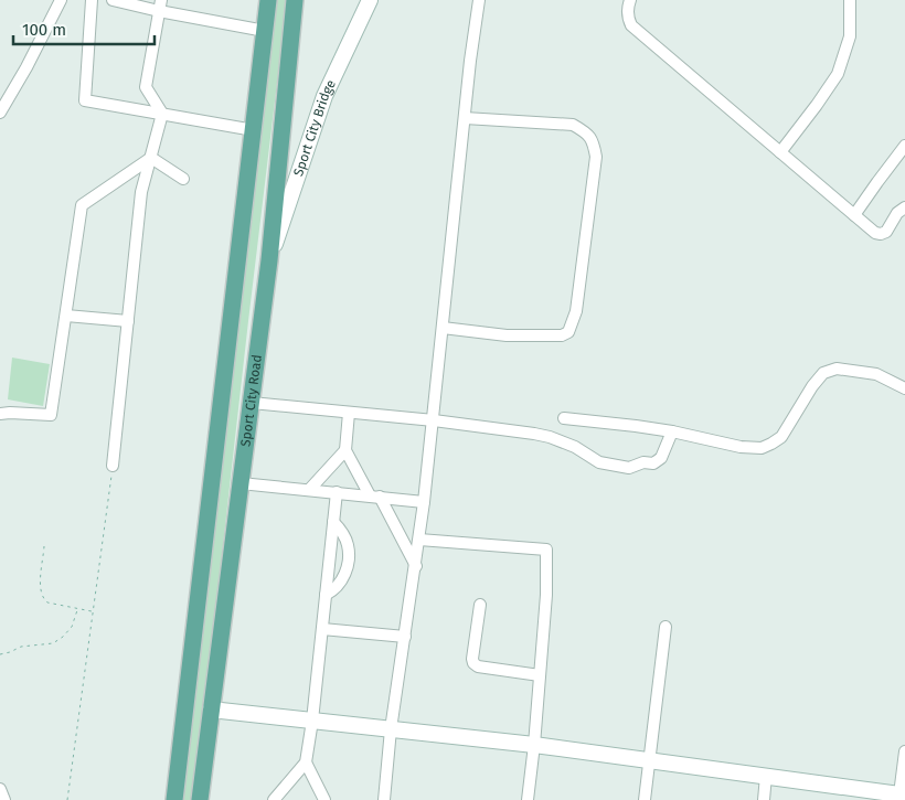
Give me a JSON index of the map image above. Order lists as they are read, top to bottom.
{
  "streets": {
    "main road": ["Sport City Road"],
    "street": ["Sport City Bridge"]
  },
  "crossings": [
    ["Sport City Bridge", "Sport City Road"]
  ],
  "scale_bar": "100 m"
}
